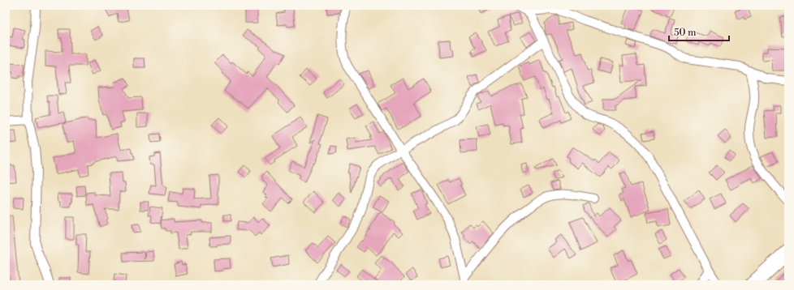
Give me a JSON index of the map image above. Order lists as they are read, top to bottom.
{
  "scale_bar": "50 m"
}
